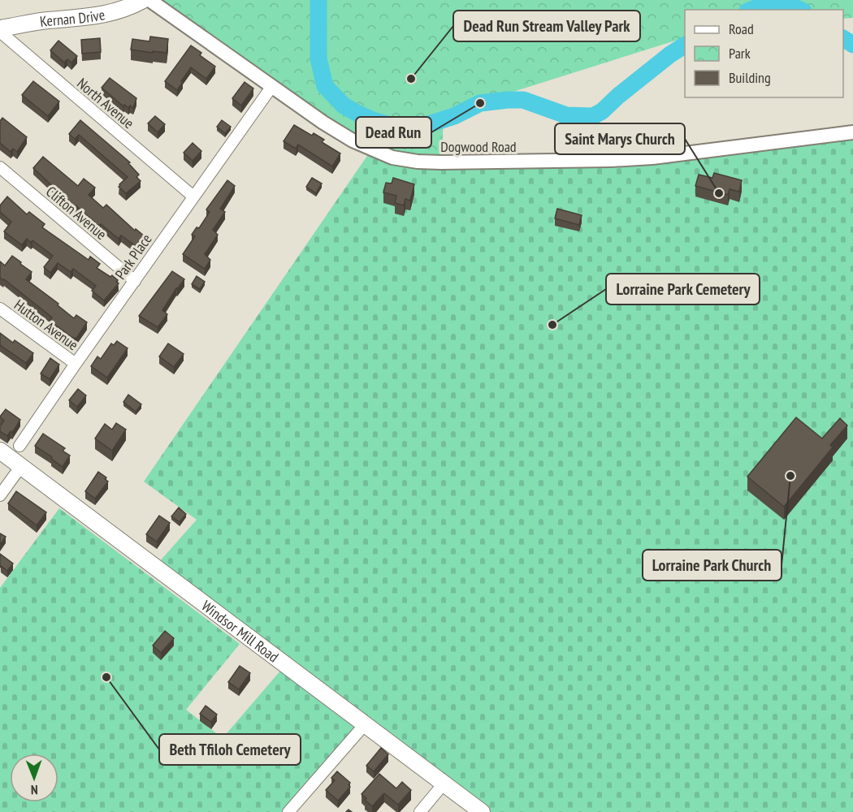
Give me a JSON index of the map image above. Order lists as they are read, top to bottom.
{
  "streets": {
    "main road": ["Kernan Drive", "Windsor Mill Road"],
    "street": [
      "North Avenue",
      "Dogwood Road",
      "Clifton Avenue",
      "Park Place",
      "Hutton Avenue"
    ]
  },
  "crossings": [
    ["Kernan Drive", "North Avenue"],
    ["North Avenue", "Park Place"],
    ["Dogwood Road", "Park Place"],
    ["Clifton Avenue", "Park Place"],
    ["Park Place", "Hutton Avenue"]
  ],
  "places": [
    "Dead Run Stream Valley Park",
    "Dead Run",
    "Saint Marys Church",
    "Lorraine Park Cemetery",
    "Lorraine Park Church",
    "Beth Tfiloh Cemetery"
  ],
  "legend": ["Road", "Park", "Building"],
  "north": "bottom"
}
